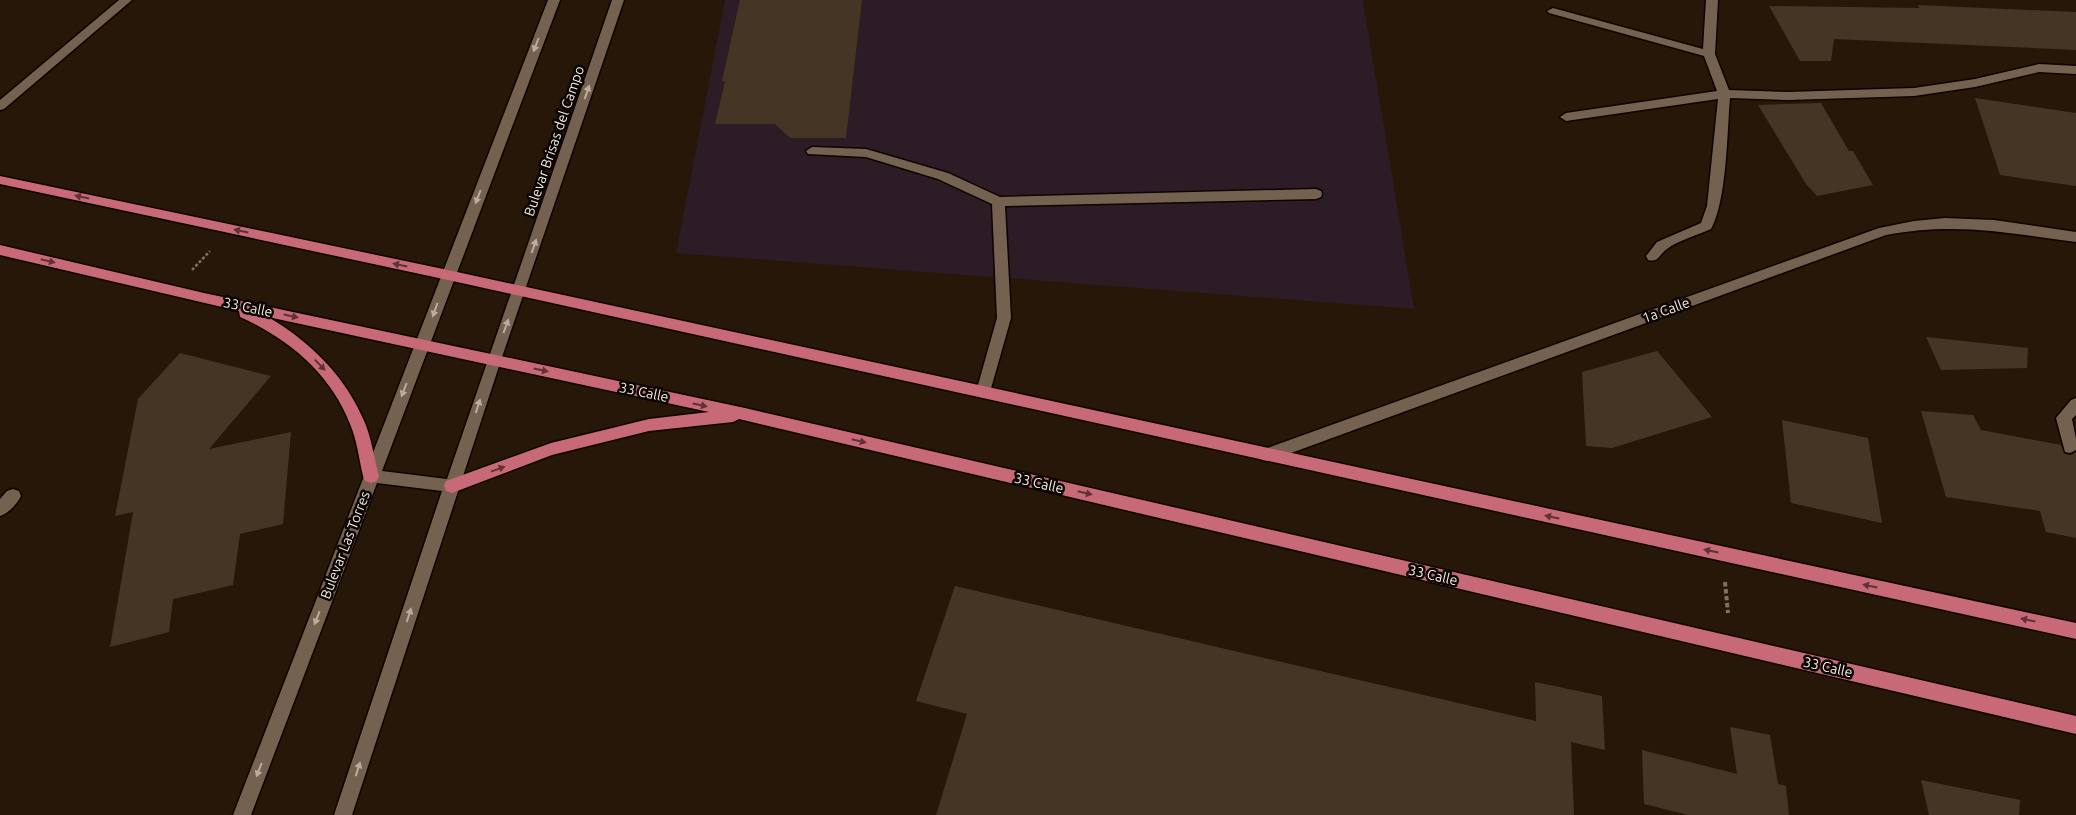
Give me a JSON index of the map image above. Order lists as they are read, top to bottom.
{
  "streets": {
    "main road": ["33 Calle"],
    "street": ["Bulevar Brisas del Campo", "1a Calle", "Bulevar Las Torres"]
  },
  "crossings": [
    ["33 Calle", "Bulevar Las Torres"]
  ]
}
